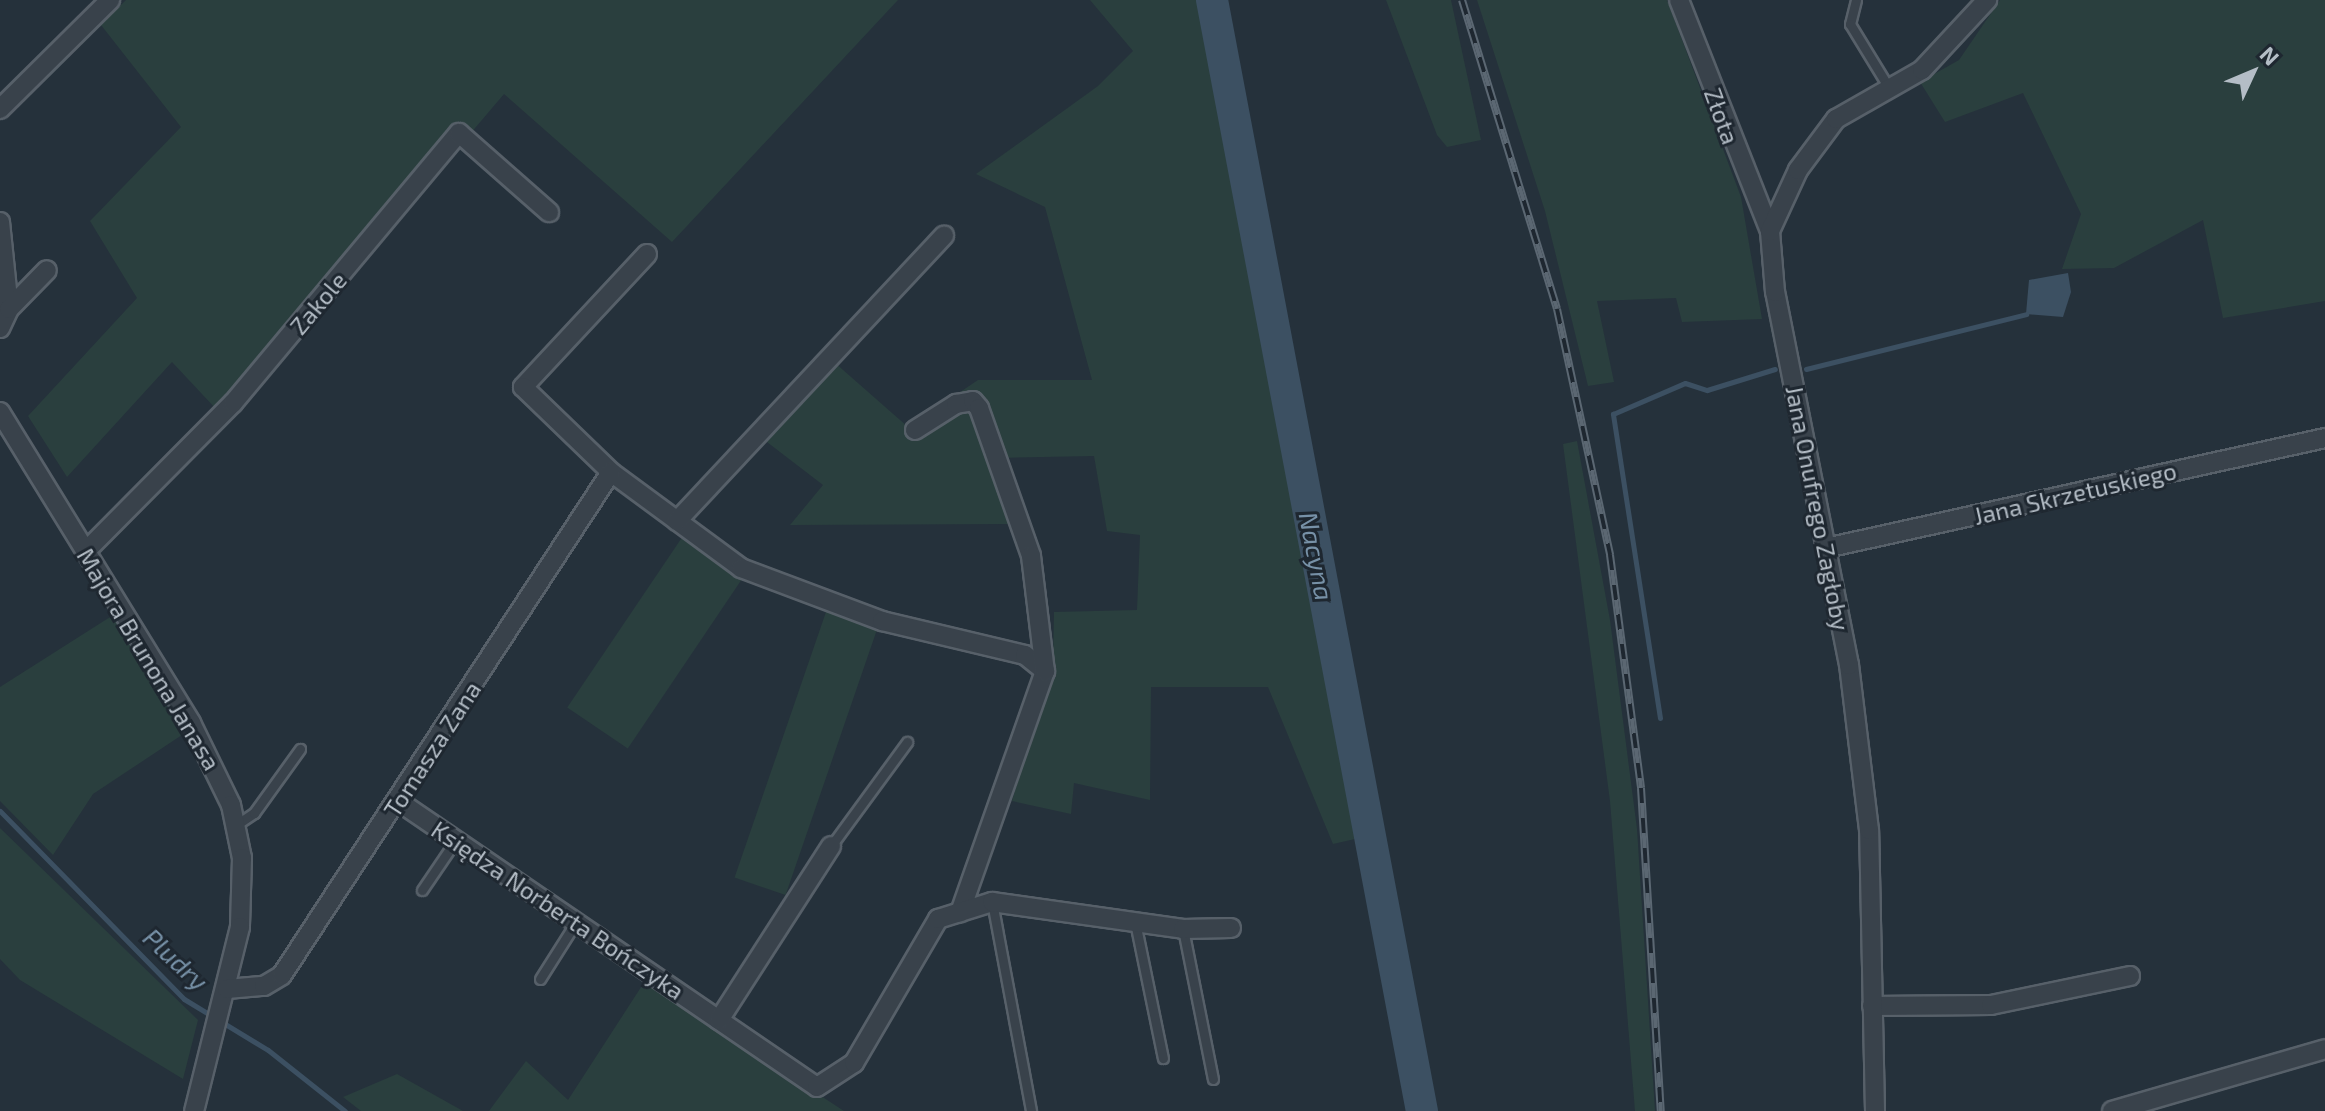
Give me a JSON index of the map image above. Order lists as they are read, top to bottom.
{
  "streets": {
    "street": [
      "Złota",
      "Zakole",
      "Jana Skrzetuskiego",
      "Jana Onufrego Zagłoby",
      "Majora Brunona Janasa",
      "Tomasza Zana",
      "Księdza Norberta Bończyka"
    ]
  },
  "crossings": [
    ["Złota", "Jana Onufrego Zagłoby"],
    ["Zakole", "Majora Brunona Janasa"],
    ["Jana Skrzetuskiego", "Jana Onufrego Zagłoby"],
    ["Majora Brunona Janasa", "Tomasza Zana"],
    ["Tomasza Zana", "Księdza Norberta Bończyka"]
  ],
  "water": ["Nacyna", "Pludry"],
  "north": "top right"
}
